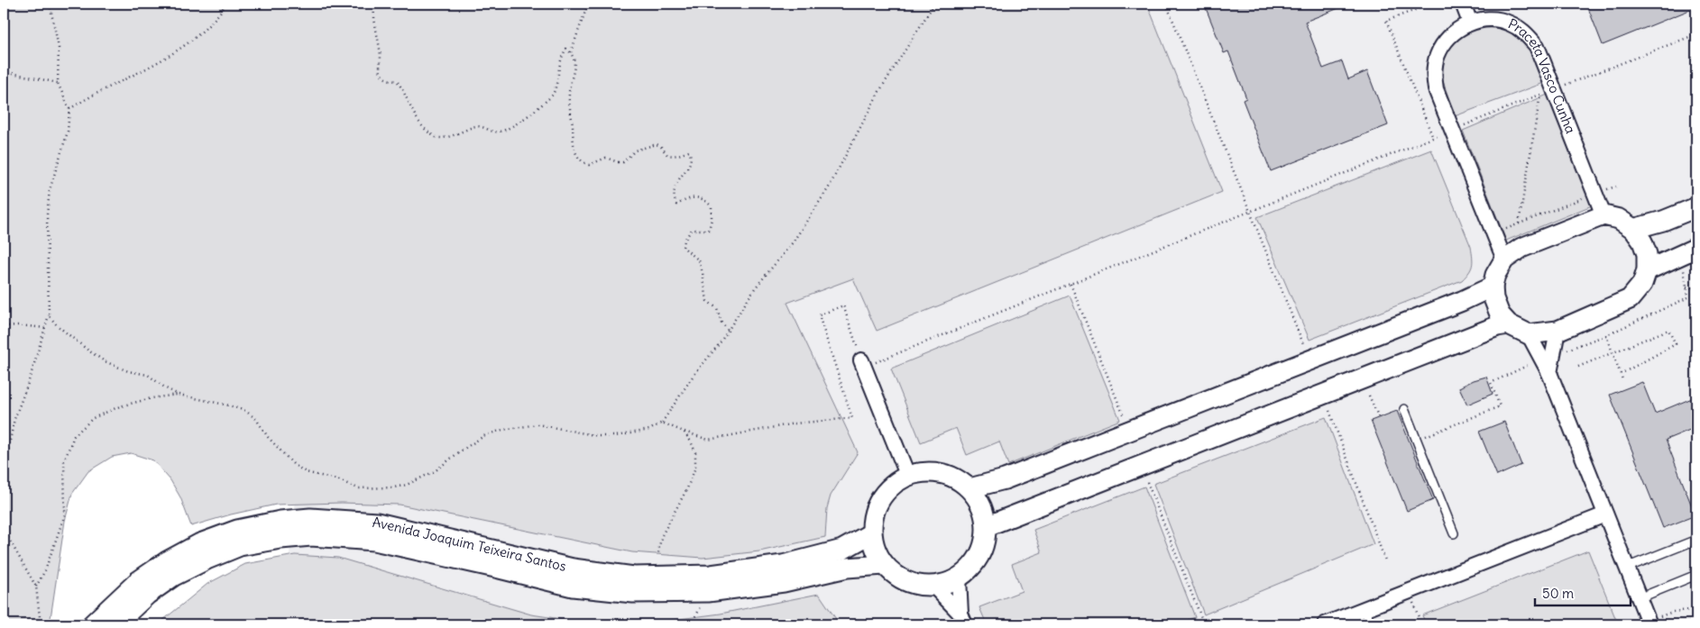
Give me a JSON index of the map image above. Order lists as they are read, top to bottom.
{
  "streets": {
    "street": ["Praceta Vasco Cunha", "Avenida Joaquim Teixeira Santos"]
  },
  "scale_bar": "50 m"
}
